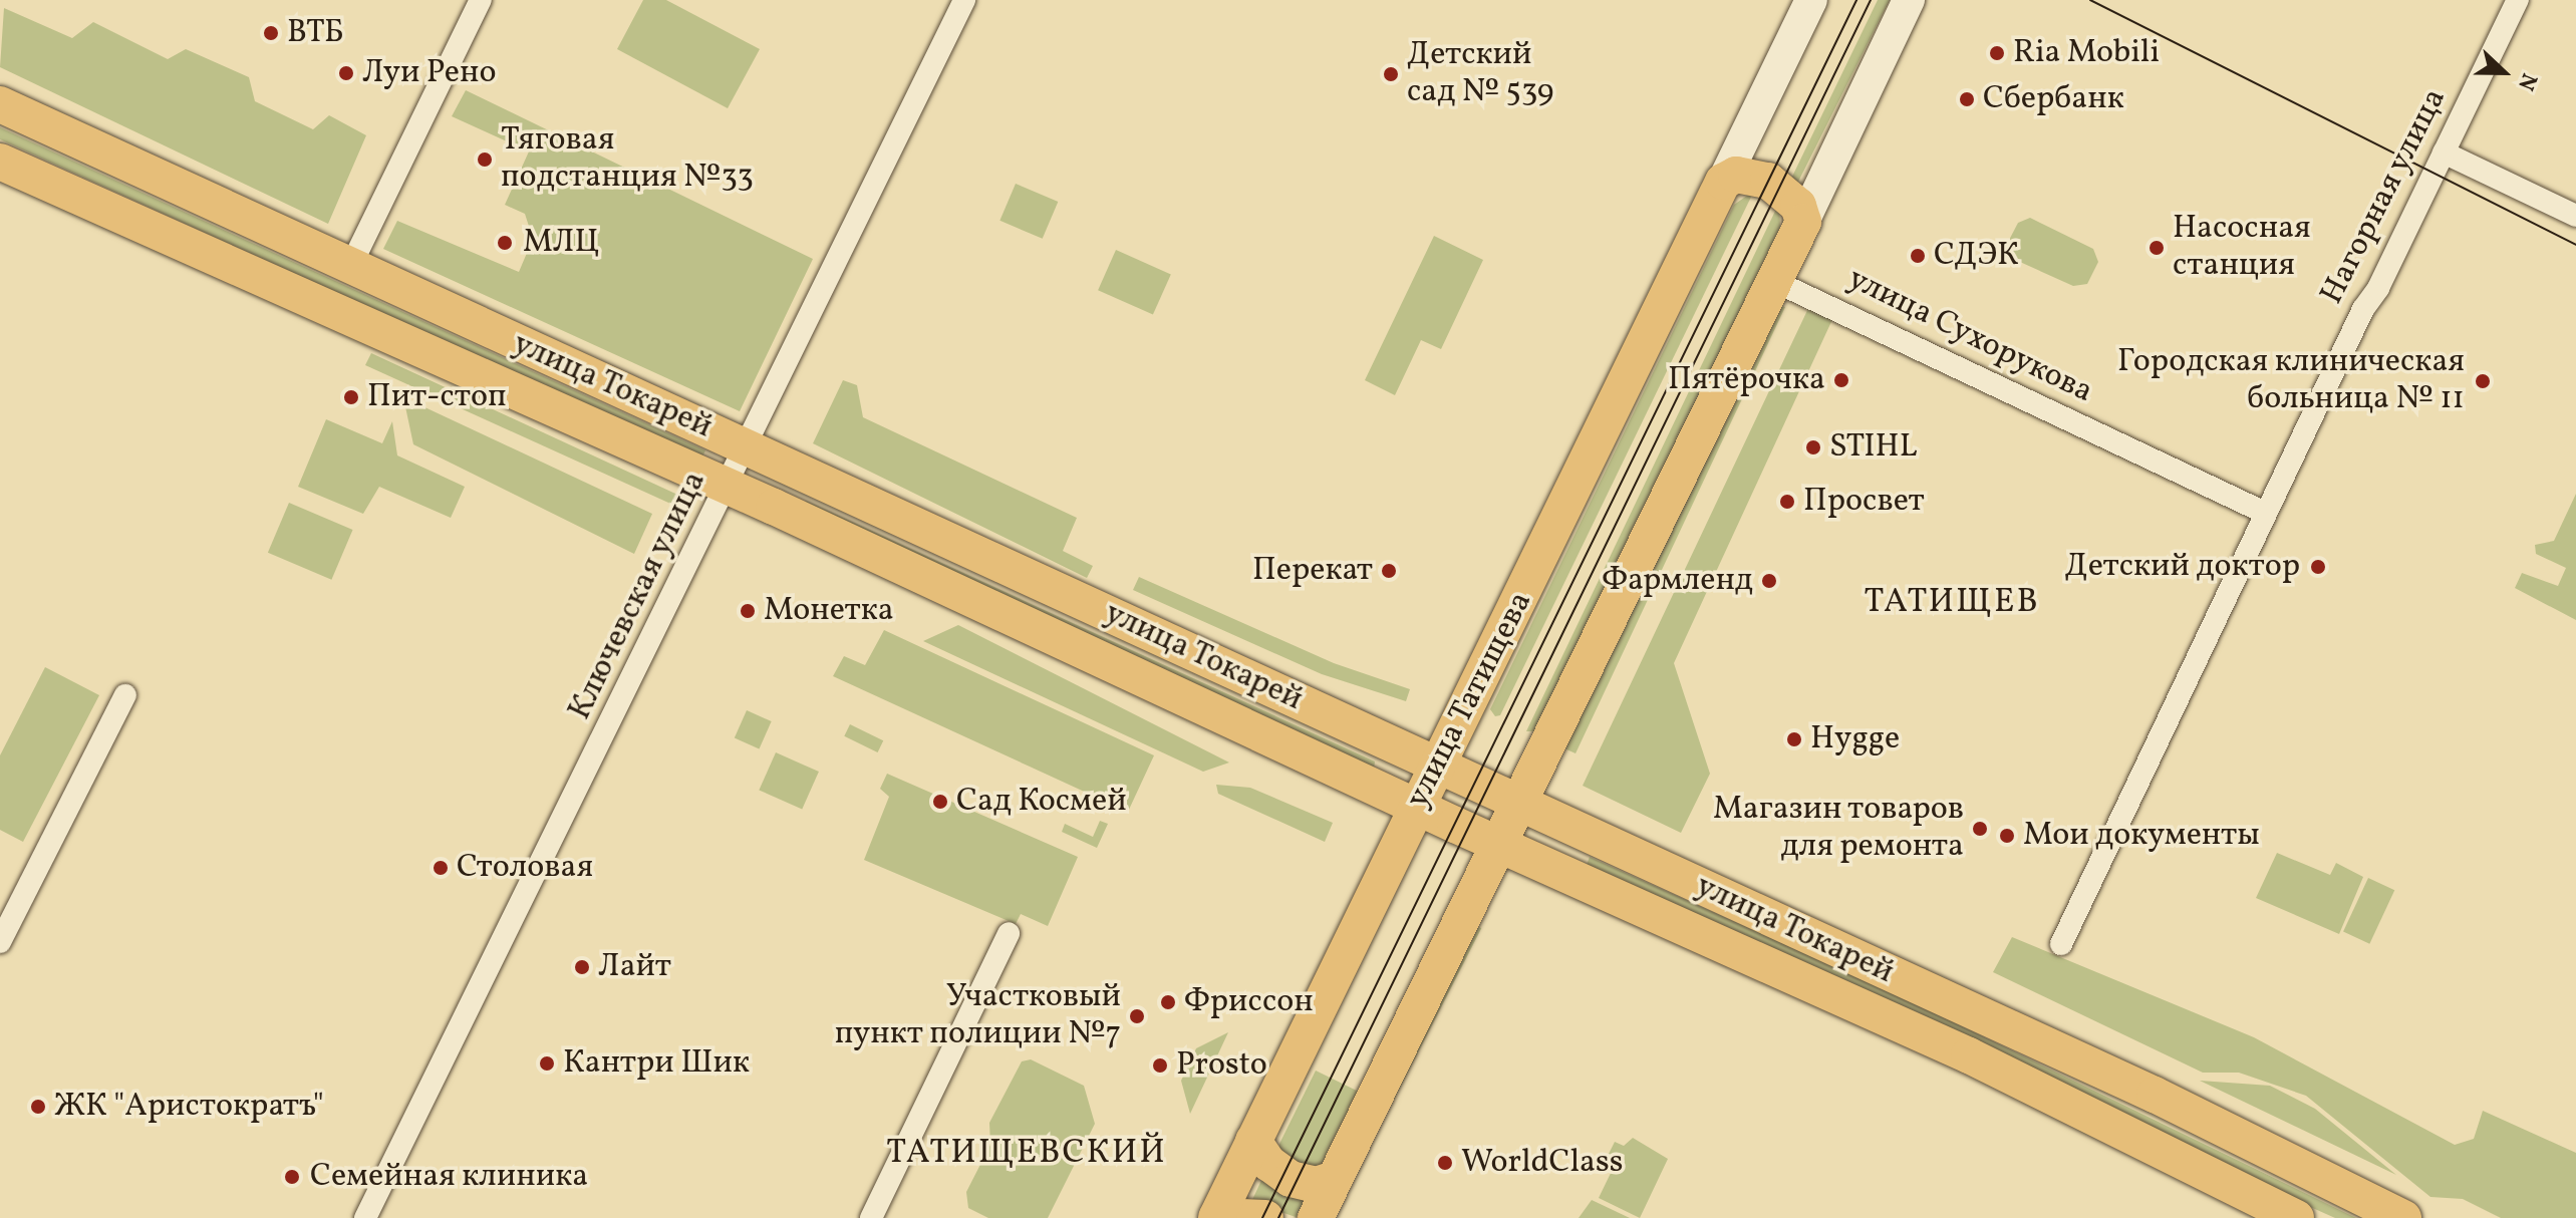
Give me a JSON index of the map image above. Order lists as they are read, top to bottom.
{
  "streets": {
    "main road": ["улица Токарей", "улица Татищева"],
    "street": ["Нагорная улица", "улица Сухорукова", "Ключевская улица"]
  },
  "crossings": [
    ["Нагорная улица", "улица Сухорукова"],
    ["улица Токарей", "Ключевская улица"],
    ["улица Токарей", "улица Татищева"]
  ],
  "districts": ["ТАТИЩЕВ", "ТАТИЩЕВСКИЙ"],
  "places": [
    "ВТБ",
    "Ria Mobili",
    "Луи Рено",
    "Детский сад № 539",
    "Сбербанк",
    "Тяговая подстанция №33",
    "МЛЦ",
    "Насосная станция",
    "СДЭК",
    "Пятёрочка",
    "Городская клиническая больница № 11",
    "Пит-стоп",
    "STIHL",
    "Просвет",
    "Детский доктор",
    "Перекат",
    "Фармленд",
    "Монетка",
    "Hygge",
    "Сад Космей",
    "Магазин товаров для ремонта",
    "Мои документы",
    "Столовая",
    "Лайт",
    "Фриссон",
    "Участковый пункт полиции №7",
    "Кантри Шик",
    "Prosto",
    "ЖК \"Аристократъ\"",
    "WorldClass",
    "Семейная клиника"
  ],
  "north": "right"
}
